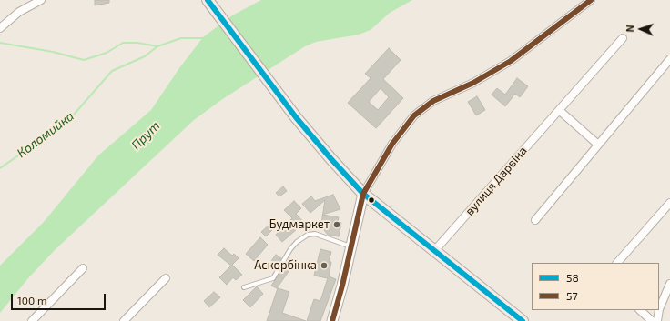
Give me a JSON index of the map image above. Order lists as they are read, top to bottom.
{
  "streets": {
    "street": ["вулиця Дарвіна"]
  },
  "water": ["Коломийка", "Прут"],
  "places": ["Будмаркет", "Аскорбінка"],
  "lines": ["transit line 58", "transit line 57"],
  "legend": ["58", "57"],
  "scale_bar": "100 m",
  "north": "left"
}
